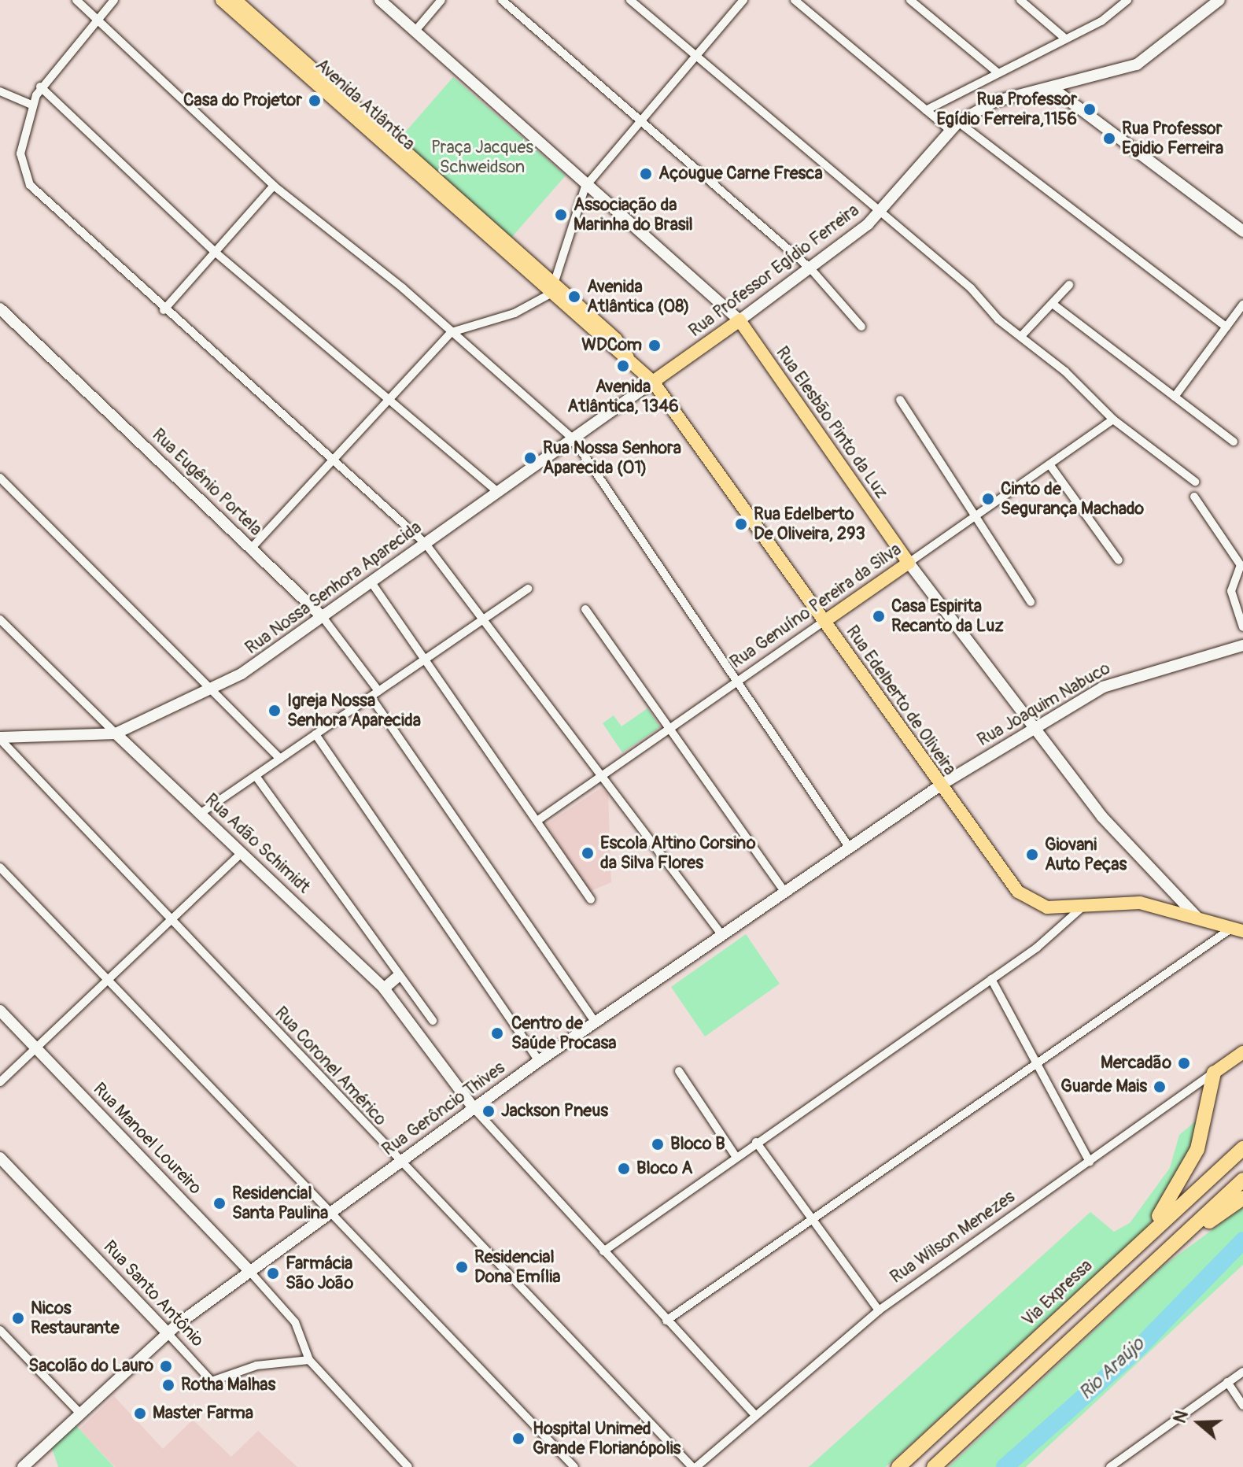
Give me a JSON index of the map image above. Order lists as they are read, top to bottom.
{
  "streets": {
    "highway": ["Via Expressa"],
    "main road": [
      "Avenida Atlântica",
      "Rua Professor Egídio Ferreira",
      "Rua Elesbão Pinto da Luz",
      "Rua Eugênio Portela",
      "Rua Nossa Senhora Aparecida",
      "Rua Genuíno Pereira da Silva",
      "Rua Edelberto de Oliveira",
      "Rua Joaquim Nabuco",
      "Rua Adão Schimidt",
      "Rua Gerôncio Thives",
      "Rua Manoel Loureiro",
      "Rua Wilson Menezes",
      "Rua Santo Antônio"
    ],
    "street": ["Rua Coronel Américo"]
  },
  "crossings": [
    ["Avenida Atlântica", "Rua Professor Egídio Ferreira"],
    ["Avenida Atlântica", "Rua Nossa Senhora Aparecida"],
    ["Avenida Atlântica", "Rua Edelberto de Oliveira"],
    ["Rua Professor Egídio Ferreira", "Rua Elesbão Pinto da Luz"],
    ["Rua Professor Egídio Ferreira", "Rua Nossa Senhora Aparecida"],
    ["Rua Professor Egídio Ferreira", "Rua Edelberto de Oliveira"],
    ["Rua Elesbão Pinto da Luz", "Rua Genuíno Pereira da Silva"],
    ["Rua Elesbão Pinto da Luz", "Rua Edelberto de Oliveira"],
    ["Rua Elesbão Pinto da Luz", "Rua Joaquim Nabuco"],
    ["Rua Eugênio Portela", "Rua Nossa Senhora Aparecida"],
    ["Rua Nossa Senhora Aparecida", "Rua Edelberto de Oliveira"],
    ["Rua Nossa Senhora Aparecida", "Rua Adão Schimidt"],
    ["Rua Nossa Senhora Aparecida", "Rua Coronel Américo"],
    ["Rua Genuíno Pereira da Silva", "Rua Edelberto de Oliveira"],
    ["Rua Edelberto de Oliveira", "Rua Joaquim Nabuco"],
    ["Rua Edelberto de Oliveira", "Rua Gerôncio Thives"],
    ["Rua Joaquim Nabuco", "Rua Gerôncio Thives"],
    ["Rua Adão Schimidt", "Rua Gerôncio Thives"],
    ["Rua Coronel Américo", "Rua Gerôncio Thives"],
    ["Rua Coronel Américo", "Rua Wilson Menezes"],
    ["Rua Gerôncio Thives", "Rua Manoel Loureiro"],
    ["Rua Gerôncio Thives", "Rua Santo Antônio"],
    ["Rua Manoel Loureiro", "Rua Santo Antônio"]
  ],
  "water": ["Rio Araújo"],
  "parks": ["Praça Jacques Schweidson"],
  "places": [
    "Casa do Projetor",
    "Rua Professor Egídio Ferreira,1156",
    "Rua Professor Egidio Ferreira",
    "Açougue Carne Fresca",
    "Associação da Marinha do Brasil",
    "Avenida Atlântica (08)",
    "WDCom",
    "Avenida Atlântica, 1346",
    "Rua Nossa Senhora Aparecida (01)",
    "Cinto de Segurança Machado",
    "Rua Edelberto De Oliveira, 293",
    "Casa Espirita Recanto da Luz",
    "Igreja Nossa Senhora Aparecida",
    "Escola Altino Corsino da Silva Flores",
    "Giovani Auto Peças",
    "Centro de Saúde Procasa",
    "Mercadão",
    "Guarde Mais",
    "Jackson Pneus",
    "Bloco B",
    "Bloco A",
    "Residencial Santa Paulina",
    "Residencial Dona Emília",
    "Farmácia São João",
    "Nicos Restaurante",
    "Sacolão do Lauro",
    "Rotha Malhas",
    "Master Farma",
    "Hospital Unimed Grande Florianópolis"
  ],
  "north": "left"
}
